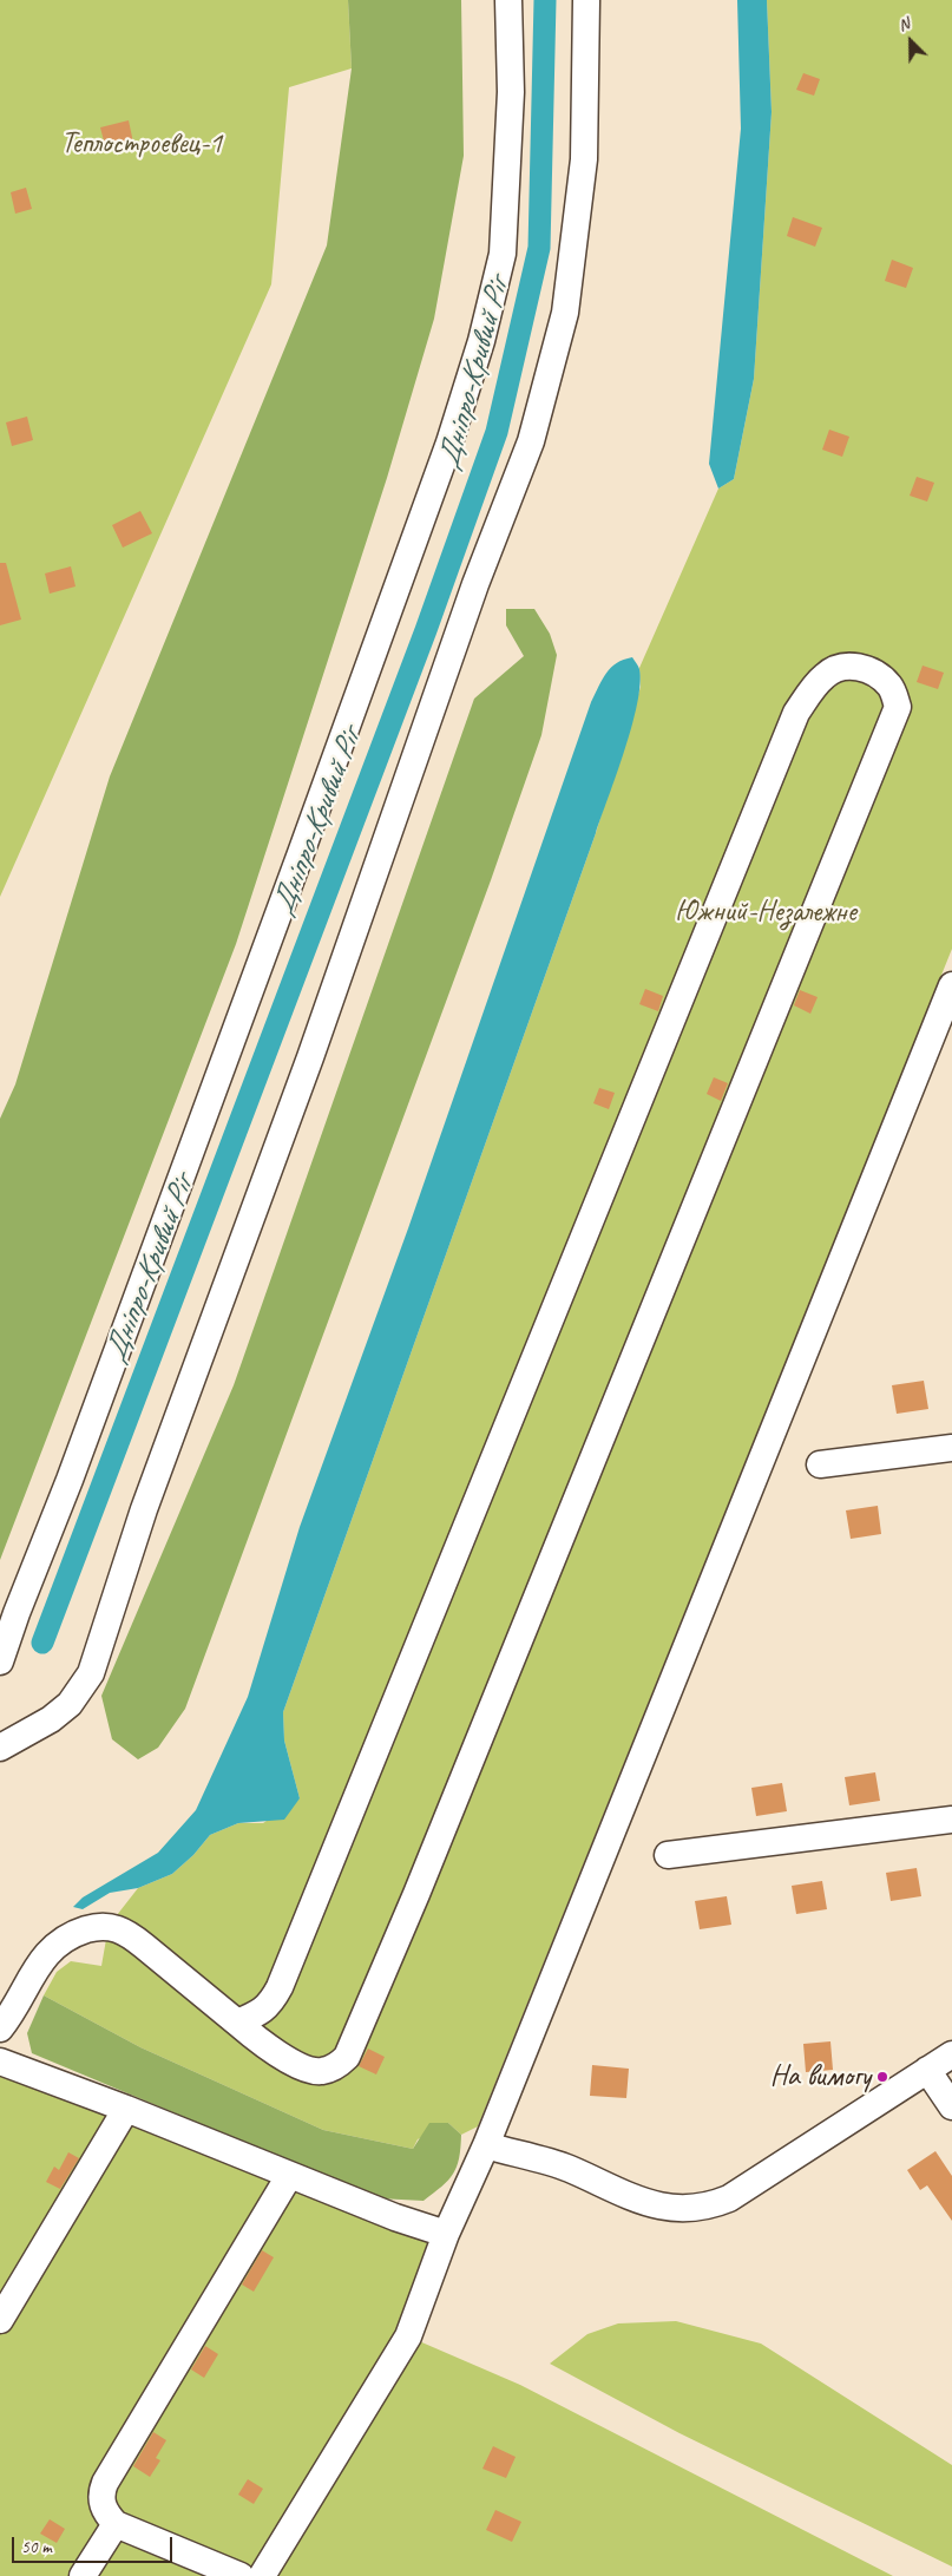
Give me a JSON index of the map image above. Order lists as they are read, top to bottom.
{
  "water": ["Дніпро-Кривий Ріг"],
  "parks": ["Теплостроевец-1", "Южний-Незалежне"],
  "places": ["На вимогу"],
  "scale_bar": "50 m",
  "north": "top left"
}
